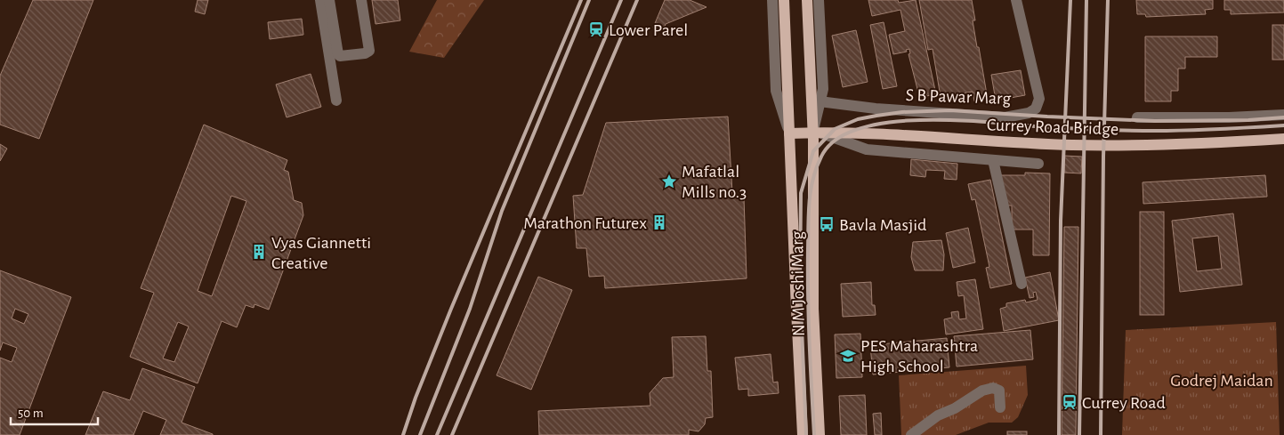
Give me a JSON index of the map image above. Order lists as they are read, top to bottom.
{
  "streets": {
    "main road": ["Currey Road Bridge", "N M Joshi Marg"],
    "street": ["S B Pawar Marg"]
  },
  "crossings": [
    ["Currey Road Bridge", "N M Joshi Marg"]
  ],
  "parks": ["Godrej Maidan"],
  "places": {
    "station": ["Lower Parel", "Currey Road"],
    "place": ["Mafatlal Mills no.3"],
    "building": ["Marathon Futurex", "Vyas Giannetti Creative"],
    "bus stop": ["Bavla Masjid"],
    "school or university": ["PES Maharashtra High School"]
  },
  "scale_bar": "50 m"
}
